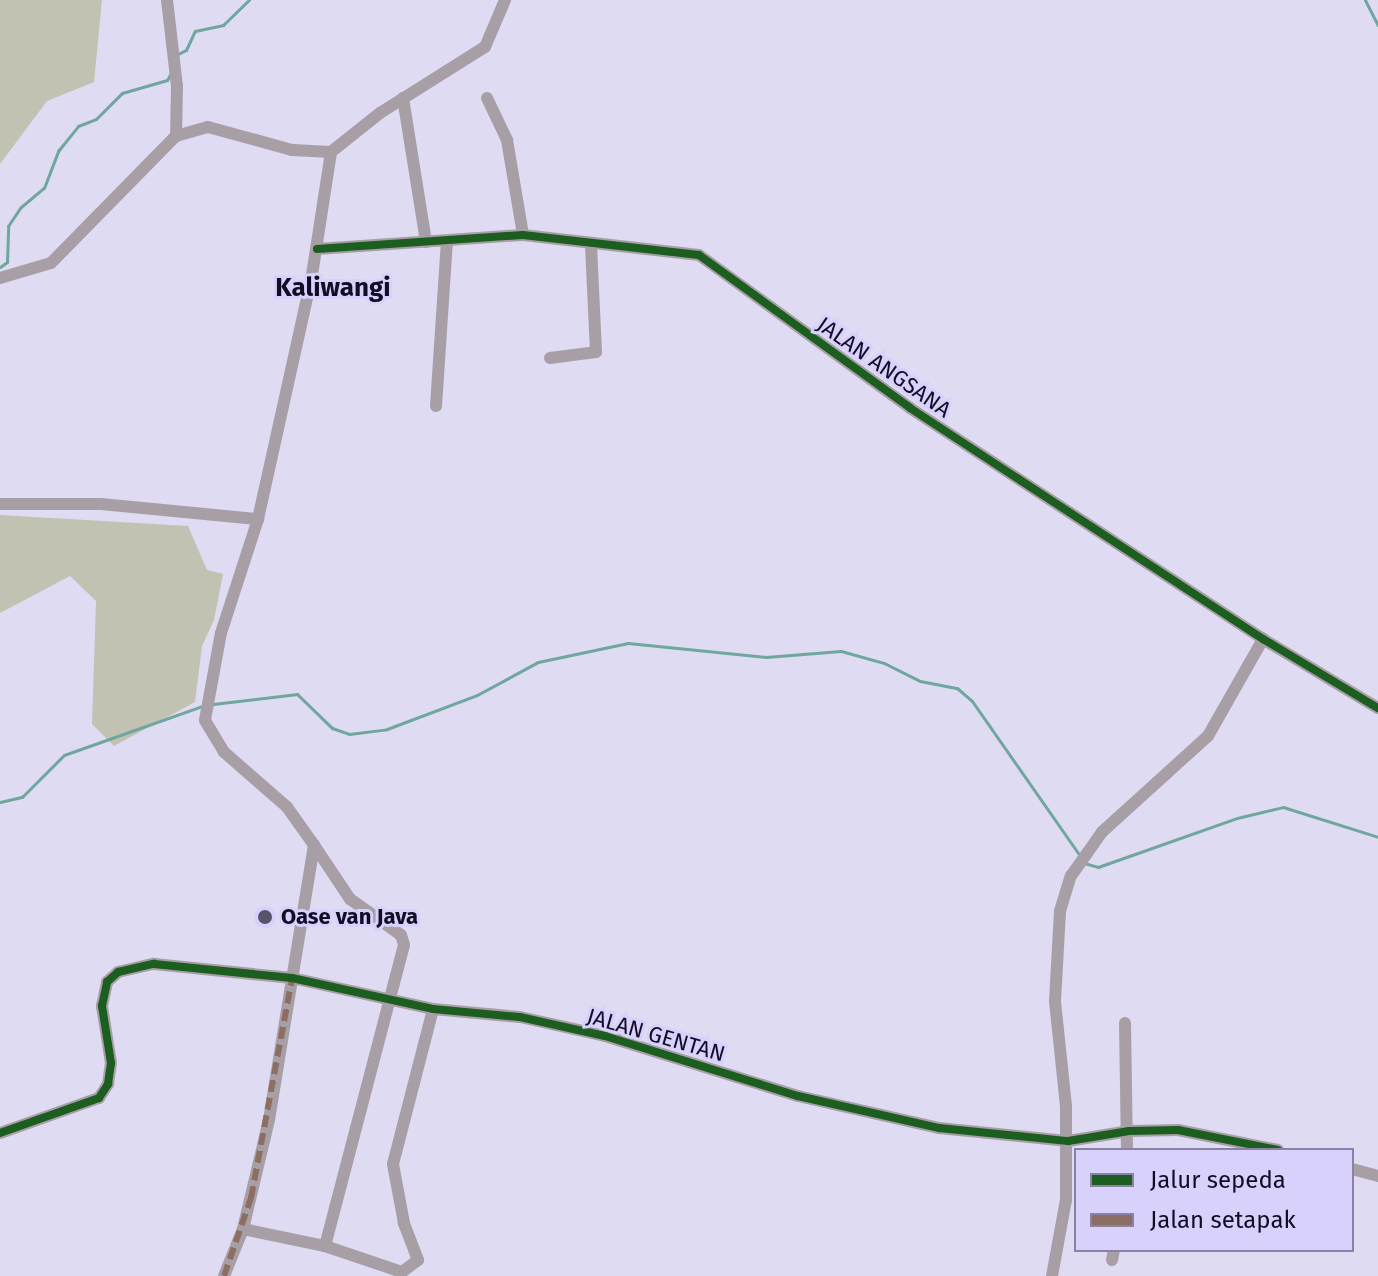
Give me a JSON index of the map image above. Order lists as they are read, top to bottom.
{
  "streets": {
    "street": ["JALAN ANGSANA", "JALAN GENTAN"]
  },
  "districts": ["Kaliwangi"],
  "places": ["Oase van Java"],
  "legend": ["Jalur sepeda", "Jalan setapak"]
}
